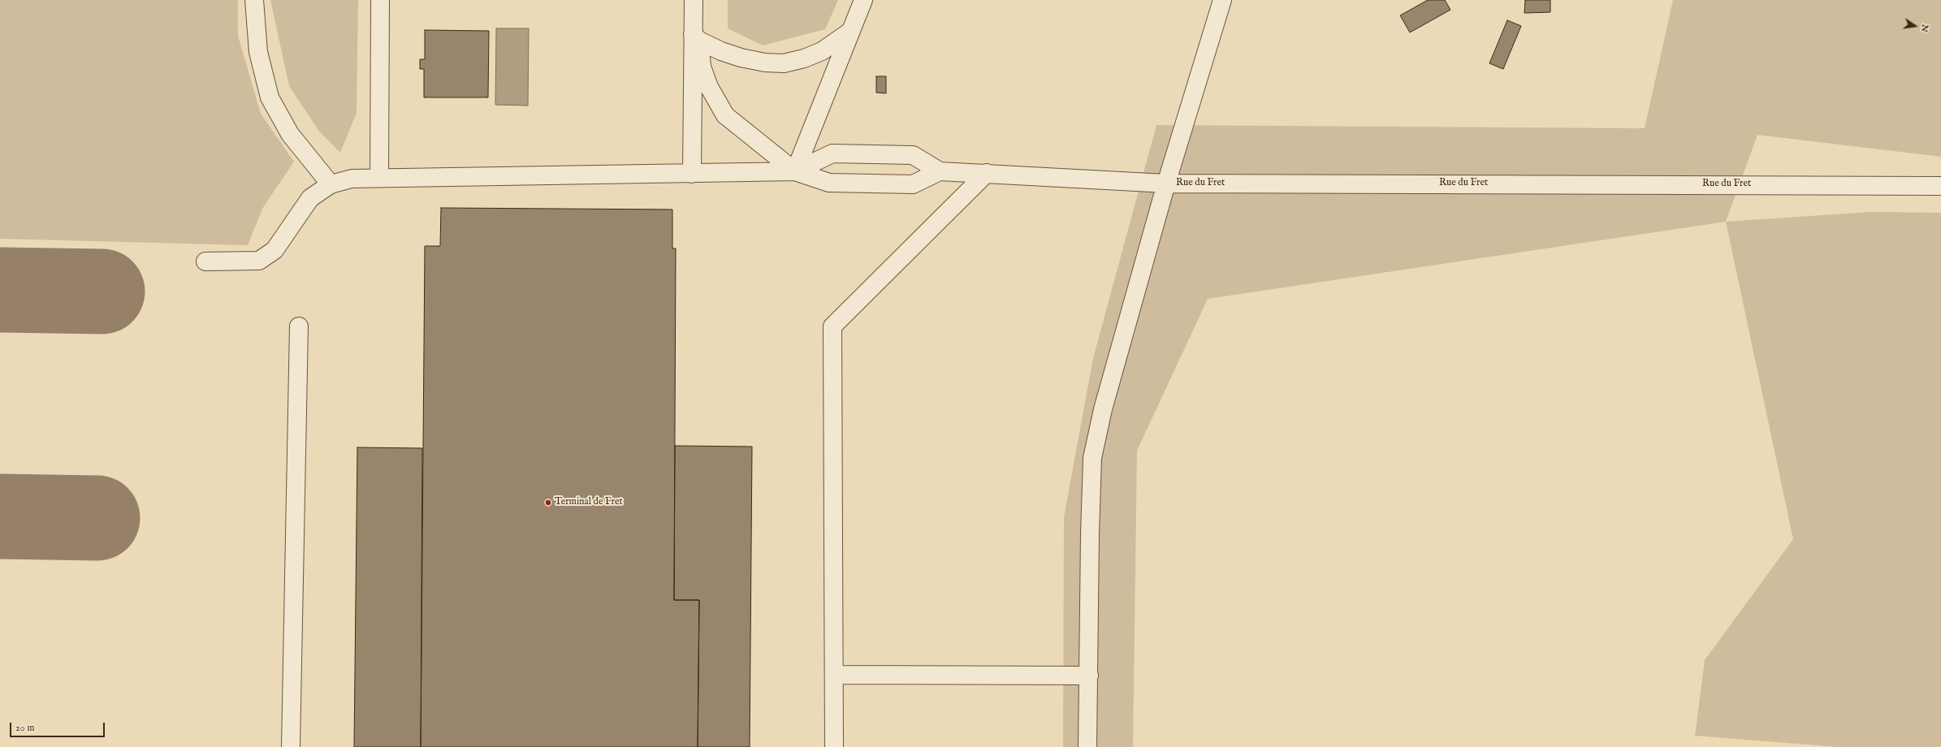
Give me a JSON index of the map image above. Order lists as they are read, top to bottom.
{
  "streets": {
    "street": ["Rue du Fret"]
  },
  "places": ["Terminal de Fret"],
  "scale_bar": "20 m",
  "north": "right"
}
